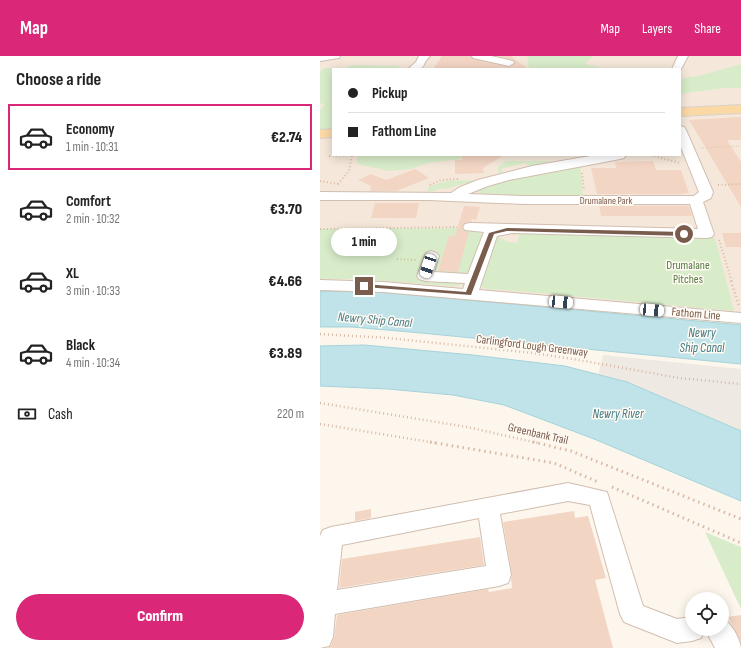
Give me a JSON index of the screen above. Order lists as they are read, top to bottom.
{
  "streets": {
    "street": ["Drumalane Park", "Fathom Line"],
    "path": ["Carlingford Lough Greenway", "Greenbank Trail"]
  },
  "water": ["Newry Ship Canal", "Newry River"],
  "parks": ["Drumalane Pitches"],
  "page": {
    "header": "Map",
    "nav": ["Map", "Layers", "Share"],
    "heading": "Choose a ride",
    "banner": ["Pickup", "Fathom Line"],
    "list": [
      {
        "name": "Economy",
        "note": "1 min · 10:31",
        "value": "€2.74"
      },
      {
        "name": "Comfort",
        "note": "2 min · 10:32",
        "value": "€3.70"
      },
      {
        "name": "XL",
        "note": "3 min · 10:33",
        "value": "€4.66"
      },
      {
        "name": "Black",
        "note": "4 min · 10:34",
        "value": "€3.89"
      }
    ],
    "bubble": "1 min",
    "pay": ["Cash", "220 m"],
    "buttons": "Confirm"
  }
}
